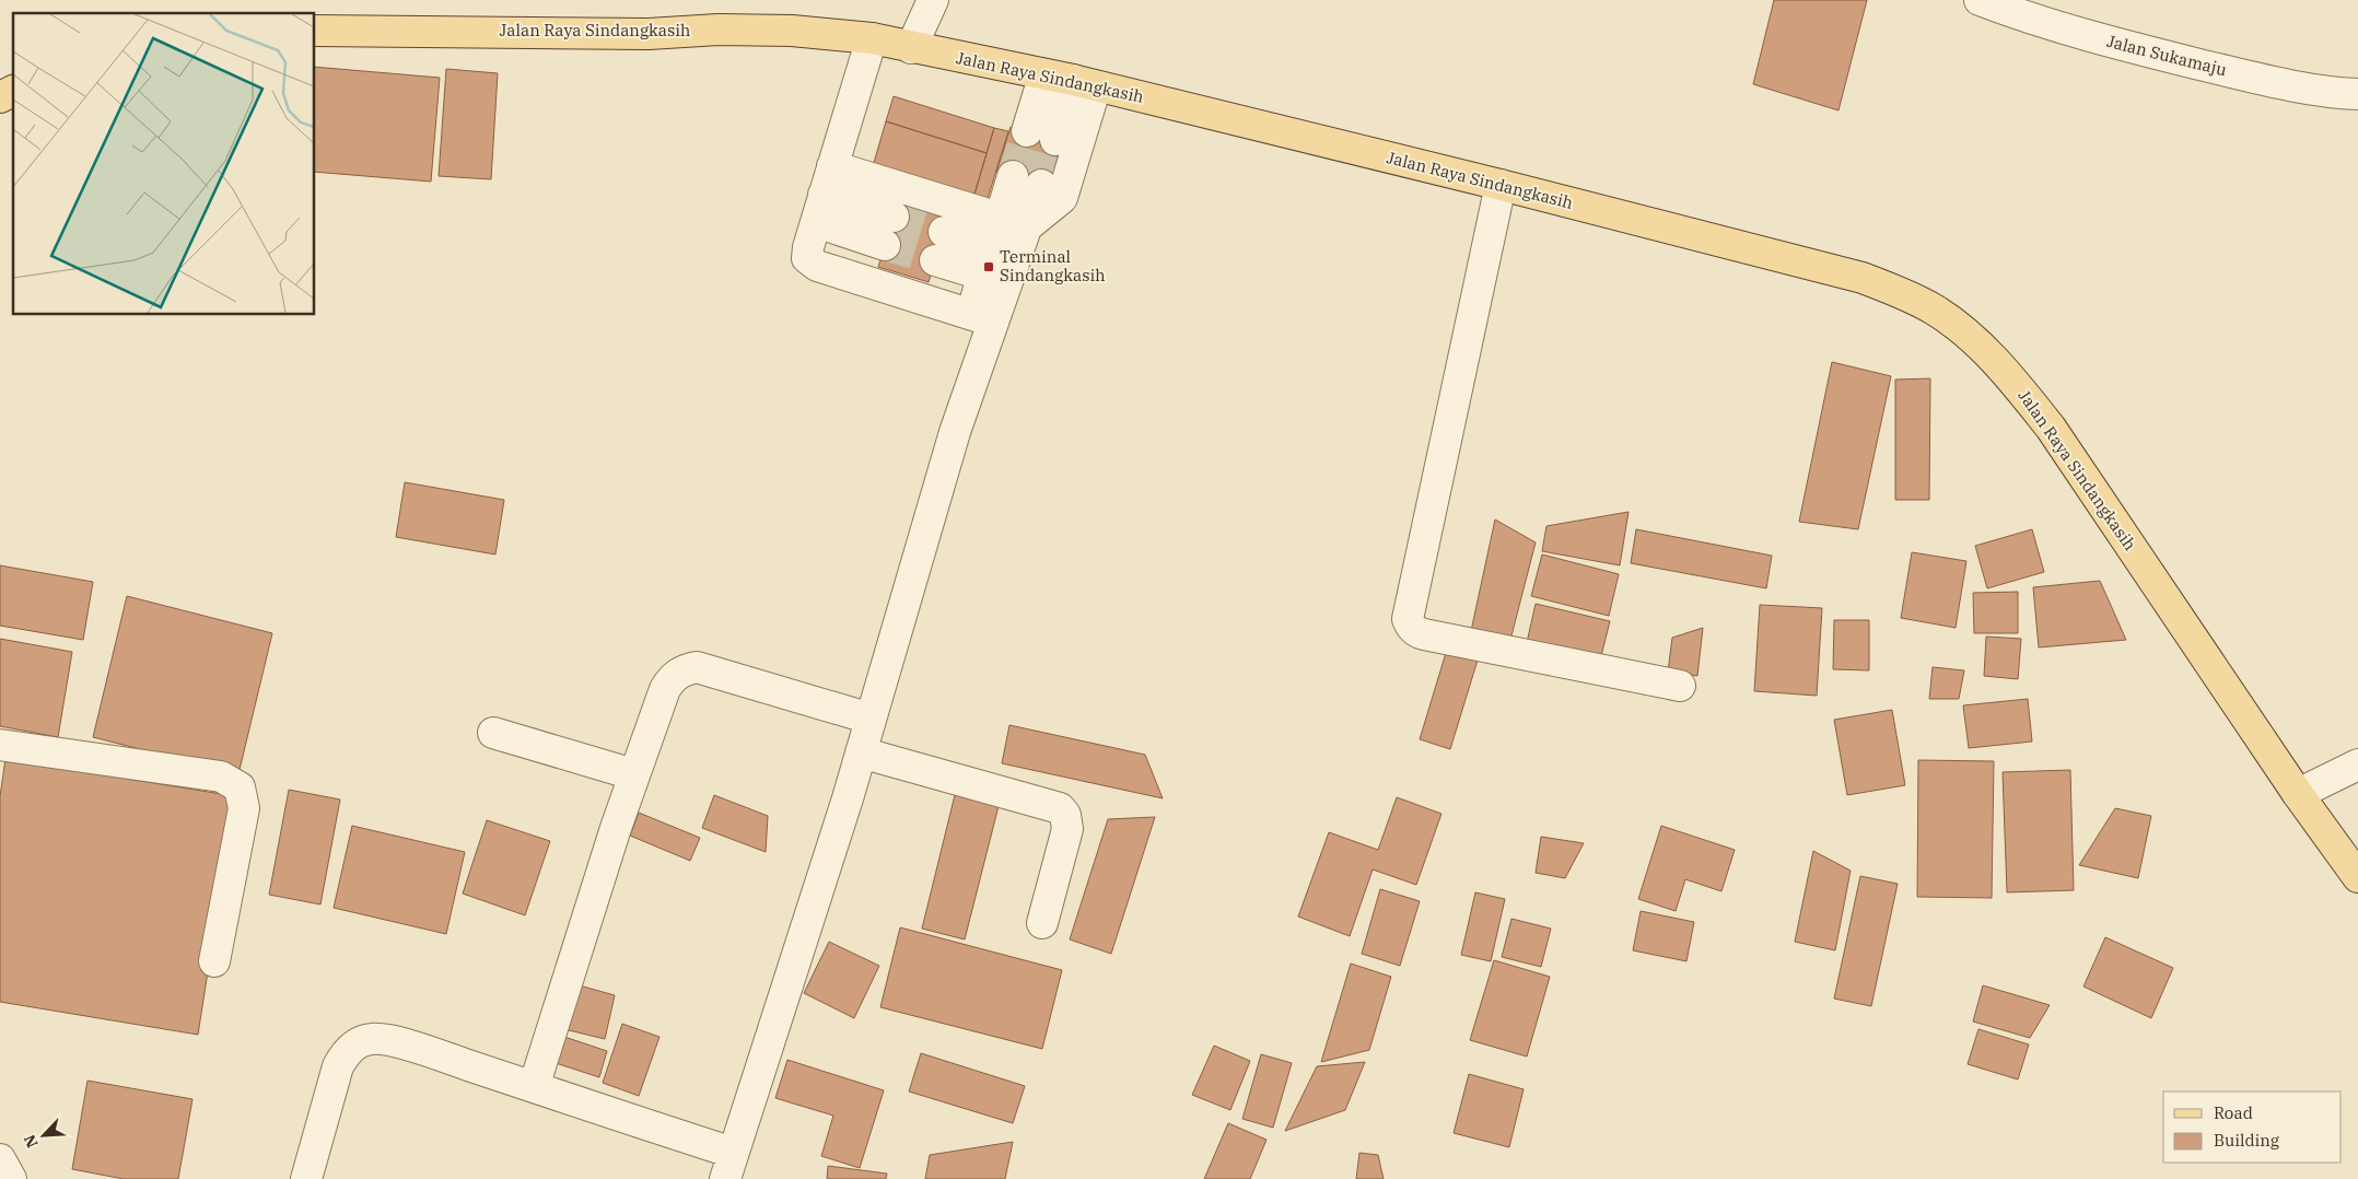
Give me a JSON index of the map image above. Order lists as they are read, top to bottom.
{
  "streets": {
    "main road": ["Jalan Raya Sindangkasih"],
    "street": ["Jalan Sukamaju"]
  },
  "places": {
    "transit": ["Terminal Sindangkasih"]
  },
  "legend": ["Road", "Building"],
  "north": "bottom left"
}
